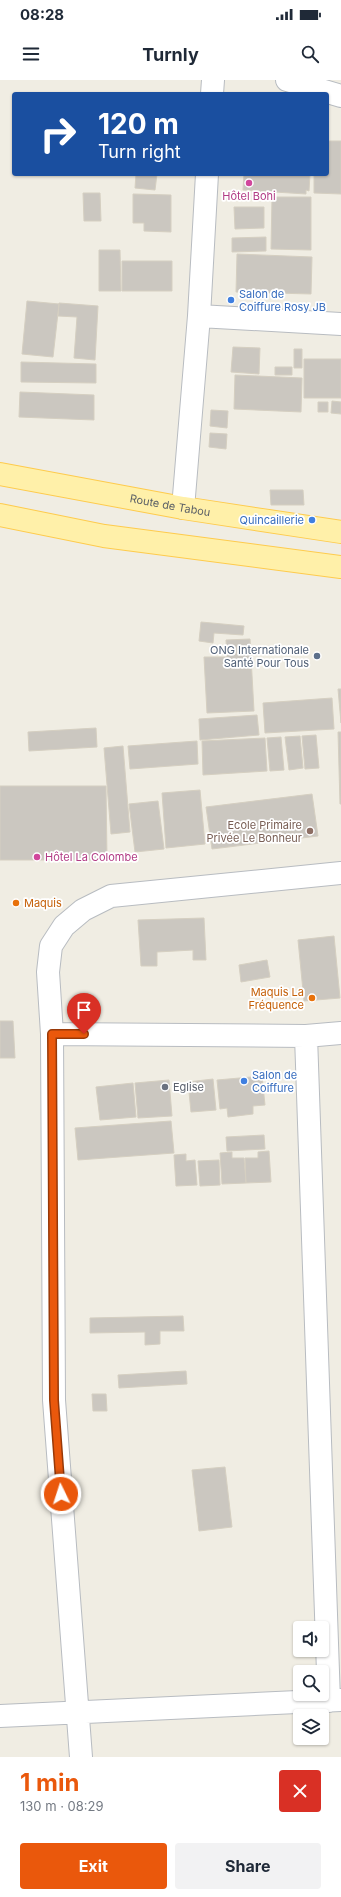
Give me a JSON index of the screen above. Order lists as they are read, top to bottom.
{
  "streets": {
    "main road": ["Route de Tabou"]
  },
  "places": [
    "Hôtel Bohi",
    "Salon de Coiffure Rosy JB",
    "Quincaillerie",
    "ONG Internationale Santé Pour Tous",
    "Ecole Primaire Privée Le Bonheur",
    "Hôtel La Colombe",
    "Maquis",
    "Maquis La Fréquence",
    "Salon de Coiffure",
    "Eglise"
  ],
  "page": {
    "status": "08:28",
    "header": "Turnly",
    "turn": ["120 m", "Turn right"],
    "heading": ["1 min", "130 m · 08:29"],
    "buttons": ["Exit", "Share"]
  }
}
